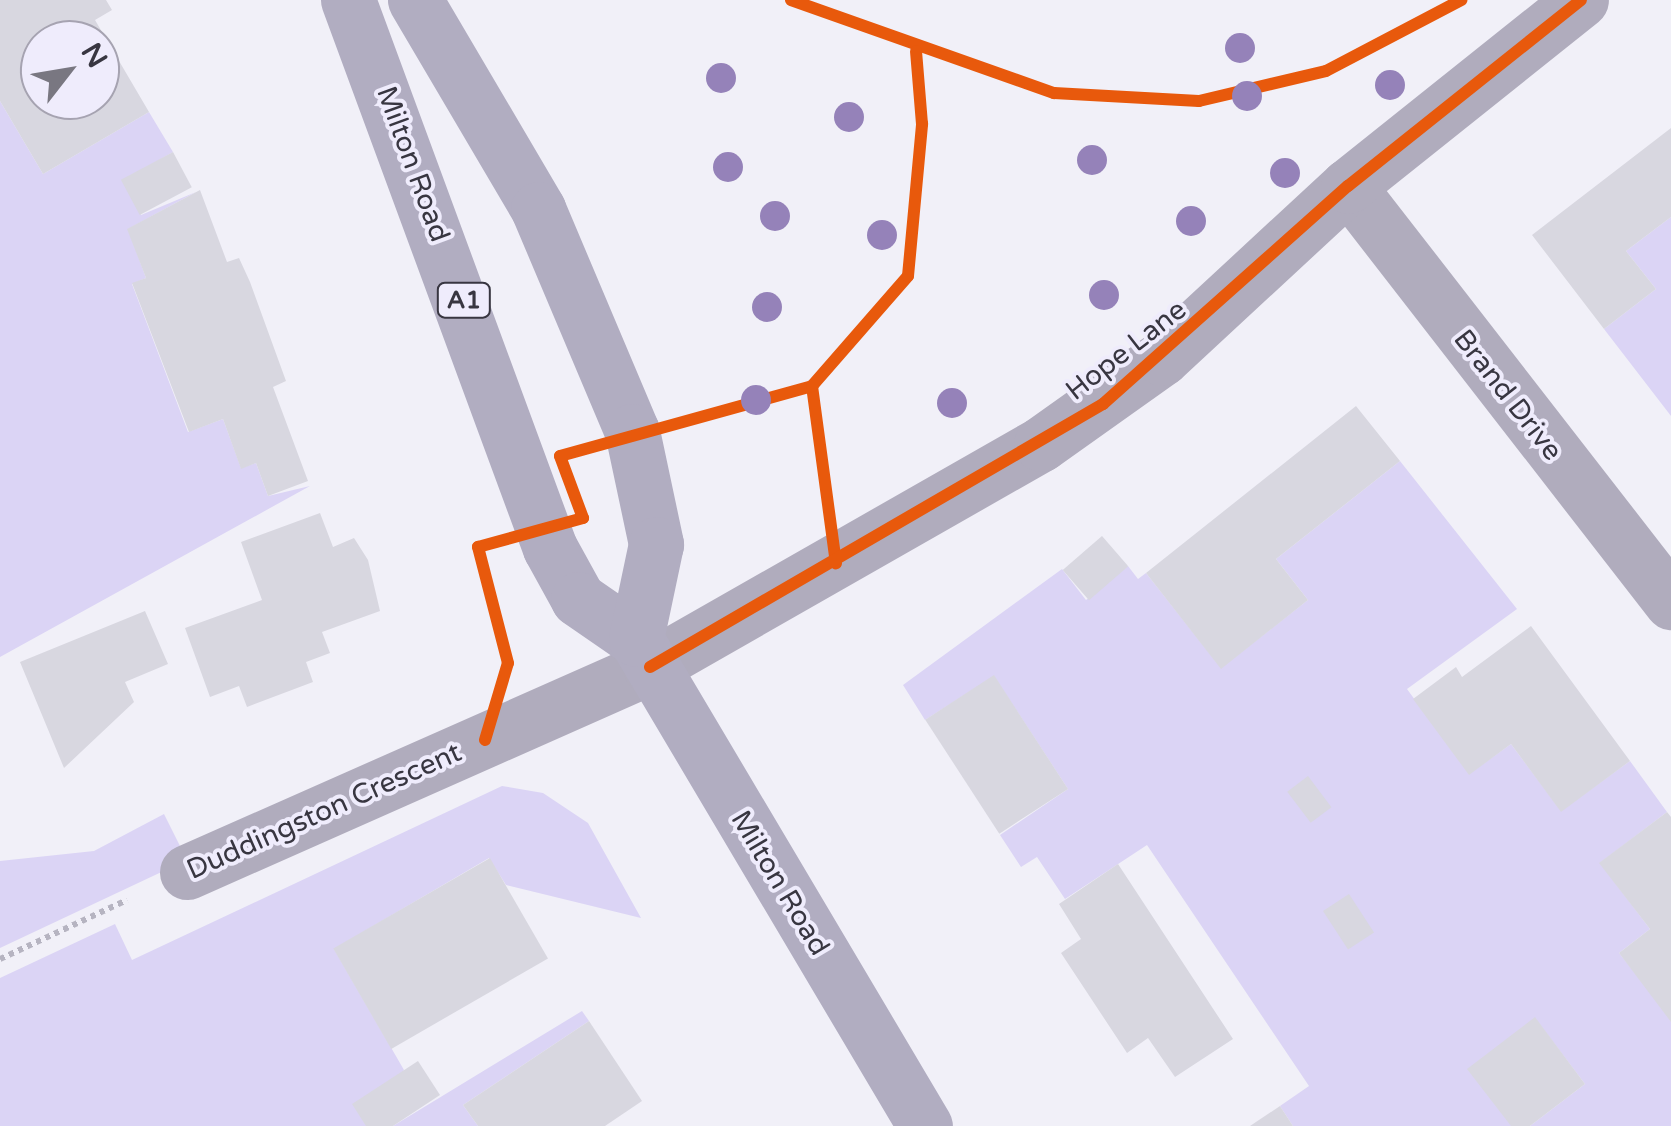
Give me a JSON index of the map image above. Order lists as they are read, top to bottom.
{
  "streets": {
    "main road": ["Milton Road", "A1"],
    "street": ["Hope Lane", "Brand Drive", "Duddingston Crescent"]
  },
  "crossings": [
    ["Milton Road", "Hope Lane"],
    ["Milton Road", "Duddingston Crescent"],
    ["Hope Lane", "Brand Drive"],
    ["Hope Lane", "Duddingston Crescent"]
  ],
  "north": "top right"
}
